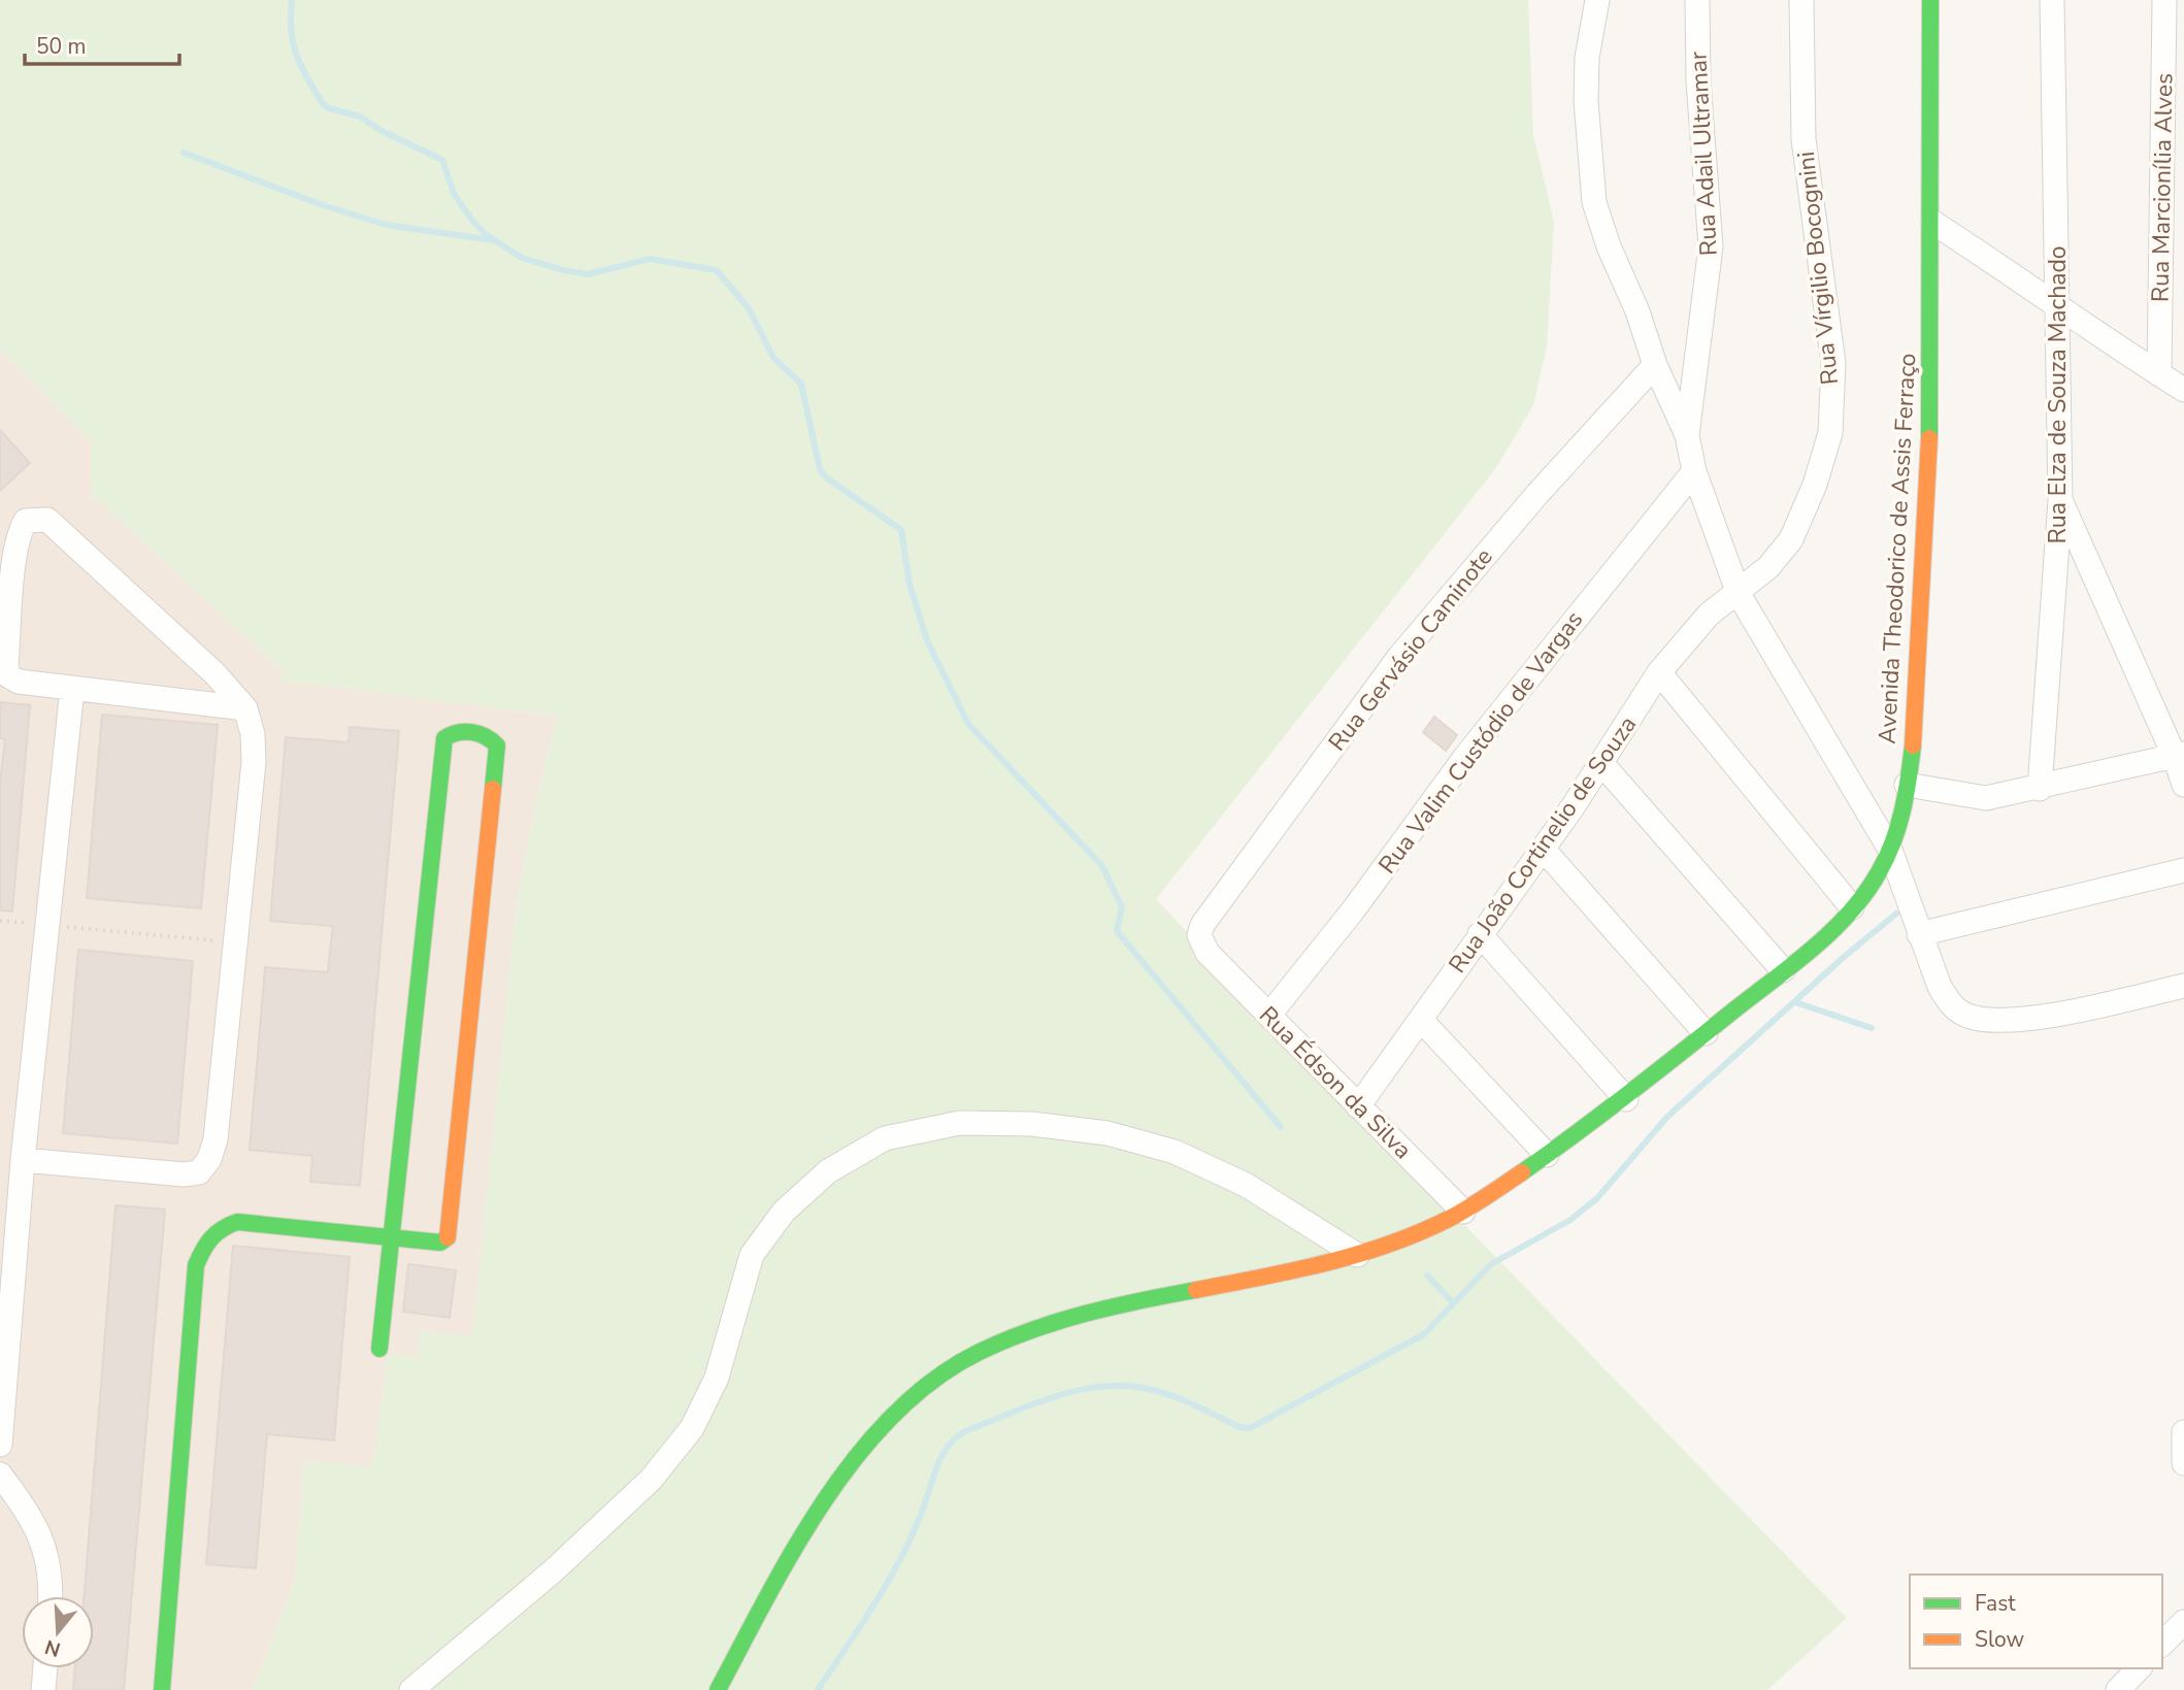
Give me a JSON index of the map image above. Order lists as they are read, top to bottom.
{
  "streets": {
    "street": [
      "Rua Adail Ultramar",
      "Rua Marcionília Alves",
      "Rua Vírgilio Bocognini",
      "Rua Elza de Souza Machado",
      "Avenida Theodorico de Assis Ferraço",
      "Rua Gervásio Caminote",
      "Rua Valim Custódio de Vargas",
      "Rua João Cortinelio de Souza",
      "Rua Édson da Silva"
    ]
  },
  "crossings": [
    ["Rua Vírgilio Bocognini", "Rua João Cortinelio de Souza"],
    ["Avenida Theodorico de Assis Ferraço", "Rua Édson da Silva"],
    ["Rua Gervásio Caminote", "Rua Édson da Silva"],
    ["Rua Valim Custódio de Vargas", "Rua Édson da Silva"],
    ["Rua João Cortinelio de Souza", "Rua Édson da Silva"]
  ],
  "legend": ["Fast", "Slow"],
  "scale_bar": "50 m",
  "north": "bottom"
}
